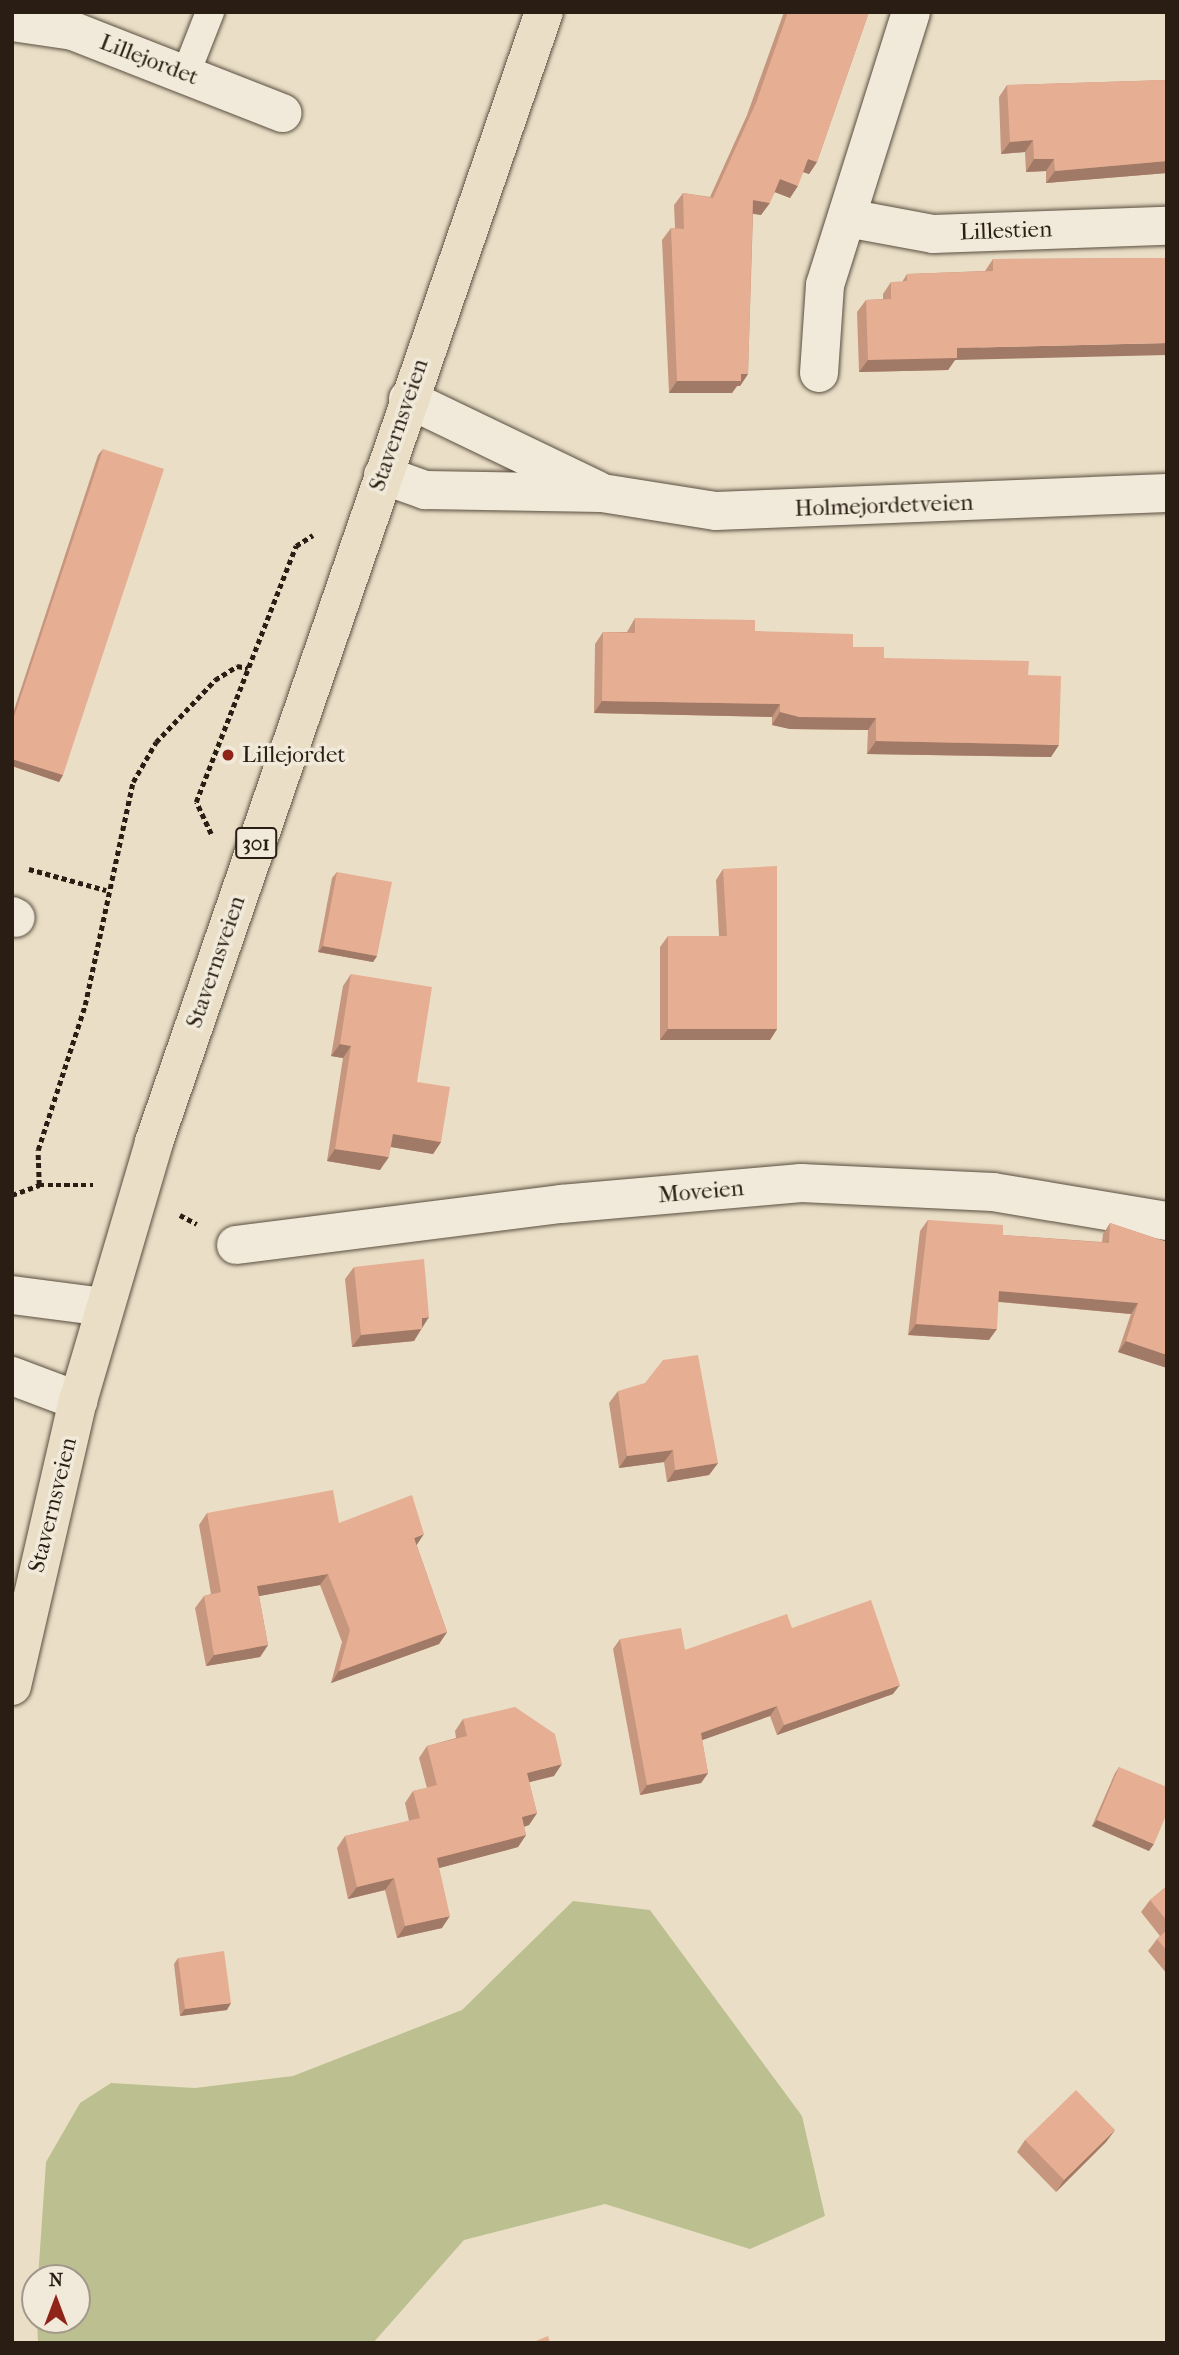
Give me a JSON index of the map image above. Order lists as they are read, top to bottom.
{
  "streets": {
    "main road": ["Stavernsveien", "301"],
    "street": [
      "Lillejordet",
      "Lillestien",
      "Holmejordetveien",
      "Moveien"
    ]
  },
  "crossings": [
    ["Stavernsveien", "Holmejordetveien"]
  ],
  "places": ["Lillejordet"],
  "north": "top"
}
